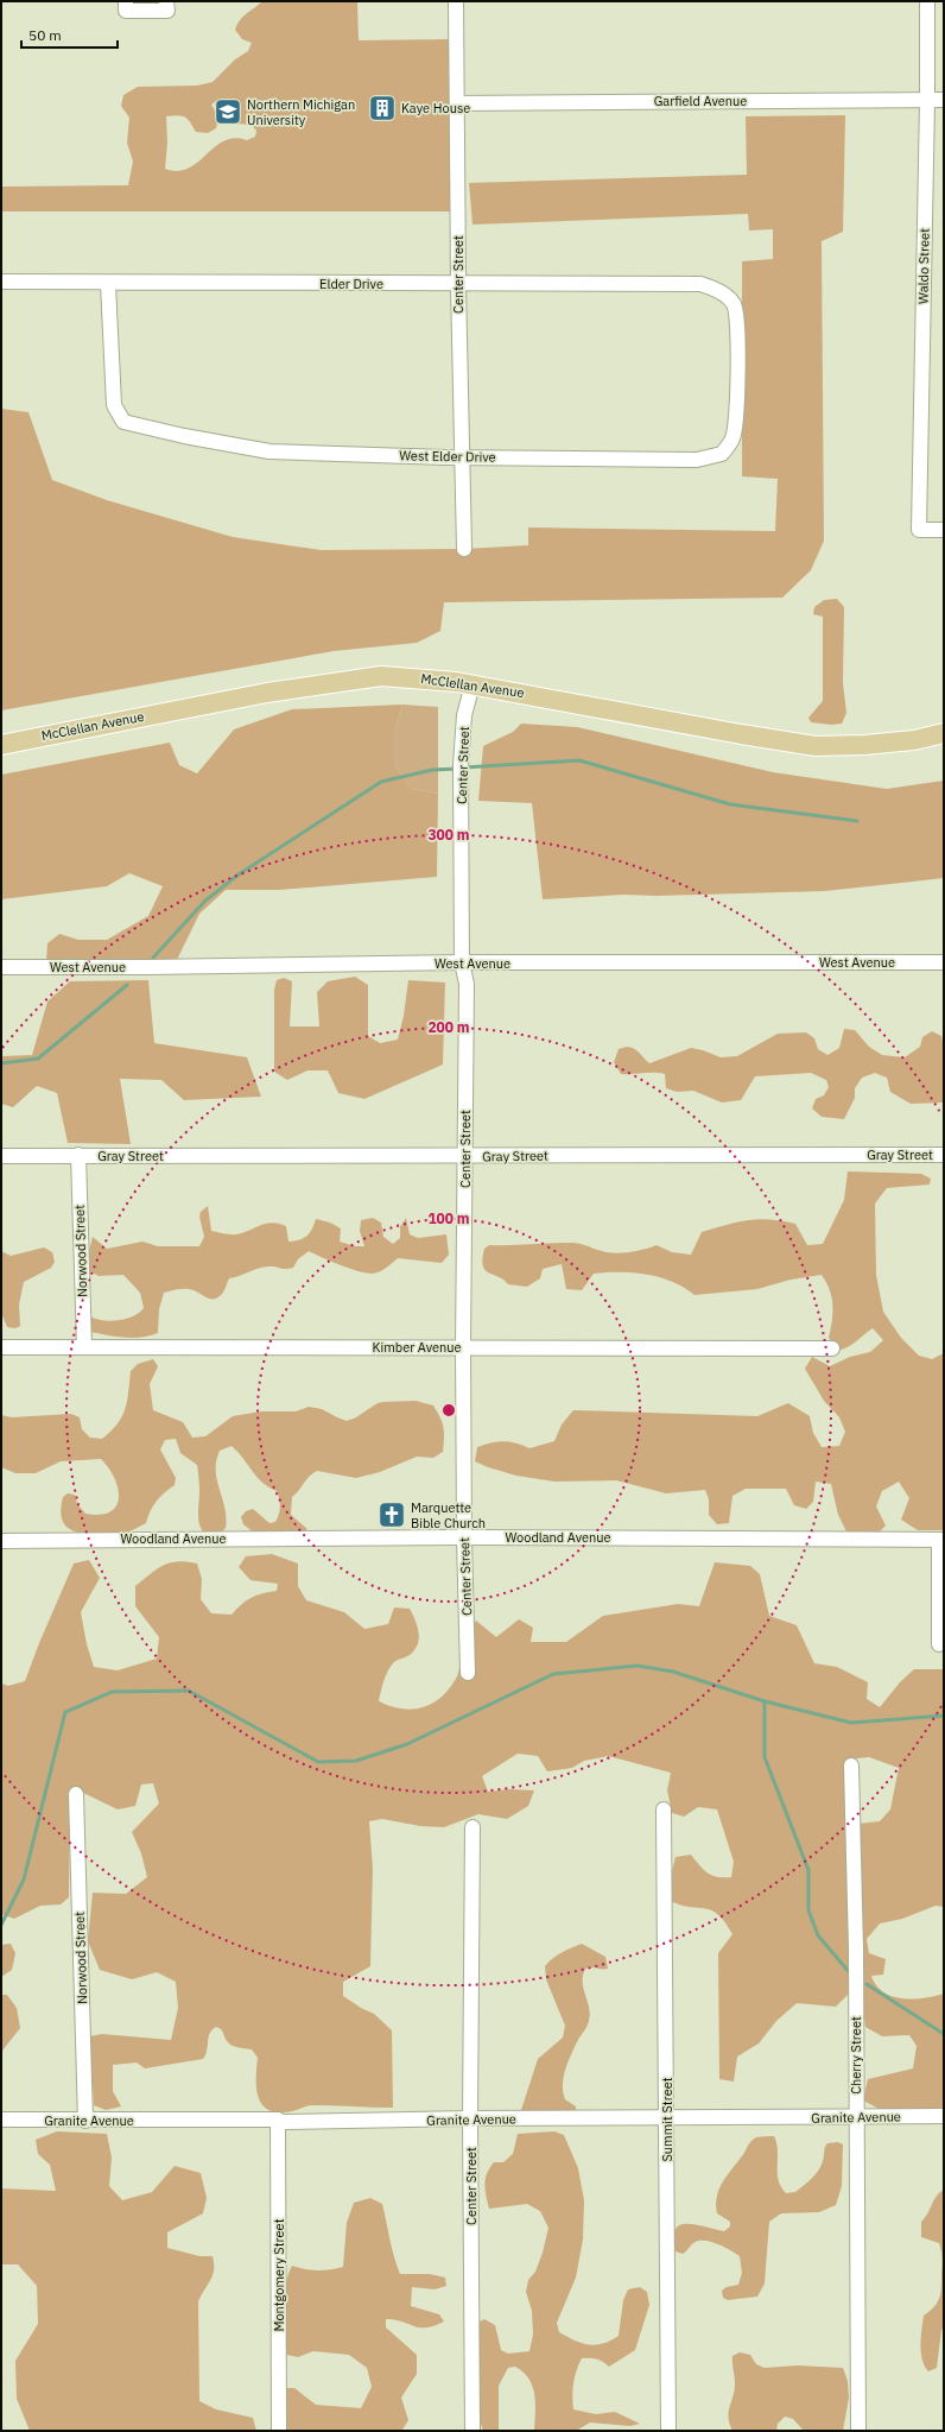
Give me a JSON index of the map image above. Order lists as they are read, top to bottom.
{
  "streets": {
    "main road": ["McClellan Avenue"],
    "street": [
      "Garfield Avenue",
      "Waldo Street",
      "Center Street",
      "Elder Drive",
      "West Elder Drive",
      "West Avenue",
      "Gray Street",
      "Norwood Street",
      "Kimber Avenue",
      "Woodland Avenue",
      "Cherry Street",
      "Granite Avenue",
      "Summit Street",
      "Montgomery Street"
    ]
  },
  "crossings": [
    ["Garfield Avenue", "Waldo Street"],
    ["Garfield Avenue", "Center Street"],
    ["Center Street", "Elder Drive"],
    ["Center Street", "West Elder Drive"],
    ["Center Street", "McClellan Avenue"],
    ["Center Street", "West Avenue"],
    ["Center Street", "Gray Street"],
    ["Center Street", "Kimber Avenue"],
    ["Center Street", "Woodland Avenue"],
    ["Center Street", "Granite Avenue"],
    ["Elder Drive", "West Elder Drive"],
    ["Gray Street", "Norwood Street"],
    ["Norwood Street", "Kimber Avenue"],
    ["Norwood Street", "Granite Avenue"],
    ["Cherry Street", "Granite Avenue"],
    ["Granite Avenue", "Summit Street"],
    ["Granite Avenue", "Montgomery Street"]
  ],
  "places": {
    "building": ["Kaye House"],
    "school or university": ["Northern Michigan University"],
    "church": ["Marquette Bible Church"]
  },
  "scale_bar": "50 m",
  "rings": ["300 m", "200 m", "100 m"]
}
